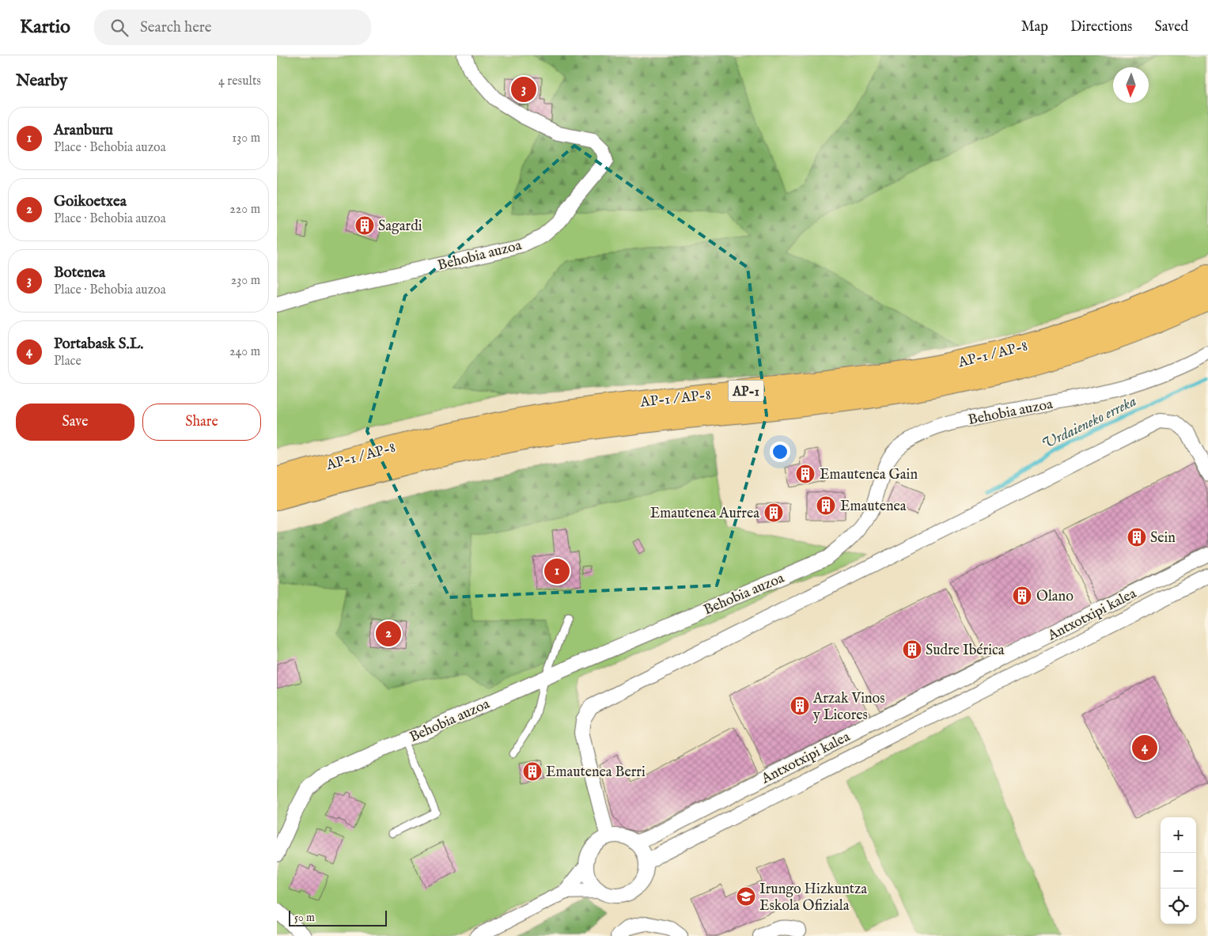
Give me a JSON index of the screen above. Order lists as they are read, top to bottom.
{
  "streets": {
    "highway": ["AP-1 / AP-8", "AP-1"],
    "street": ["Behobia auzoa", "Antxotxipi kalea"]
  },
  "water": ["Urdaieneko erreka"],
  "places": {
    "building": [
      "Sagardi",
      "Emautenea Gain",
      "Emautenea",
      "Emautenea Aurrea",
      "Sein",
      "Olano",
      "Sudre Ibérica",
      "Arzak Vinos y Licores",
      "Emautenea Berri"
    ],
    "school or university": ["Irungo Hizkuntza Eskola Ofiziala"]
  },
  "scale_bar": "50 m",
  "north": "bottom",
  "page": {
    "header": "Kartio",
    "search": "Search here",
    "nav": ["Map", "Directions", "Saved"],
    "heading": ["Nearby", "4 results"],
    "pins": [
      "3",
      "1",
      "2",
      "4"
    ],
    "list": [
      {
        "mark": "1",
        "name": "Aranburu",
        "note": "Place · Behobia auzoa",
        "value": "130 m"
      },
      {
        "mark": "2",
        "name": "Goikoetxea",
        "note": "Place · Behobia auzoa",
        "value": "220 m"
      },
      {
        "mark": "3",
        "name": "Botenea",
        "note": "Place · Behobia auzoa",
        "value": "230 m"
      },
      {
        "mark": "4",
        "name": "Portabask S.L.",
        "note": "Place",
        "value": "240 m"
      }
    ],
    "buttons": ["Save", "Share"],
    "map_buttons": ["+", "−"],
    "scale": "50 m"
  }
}
